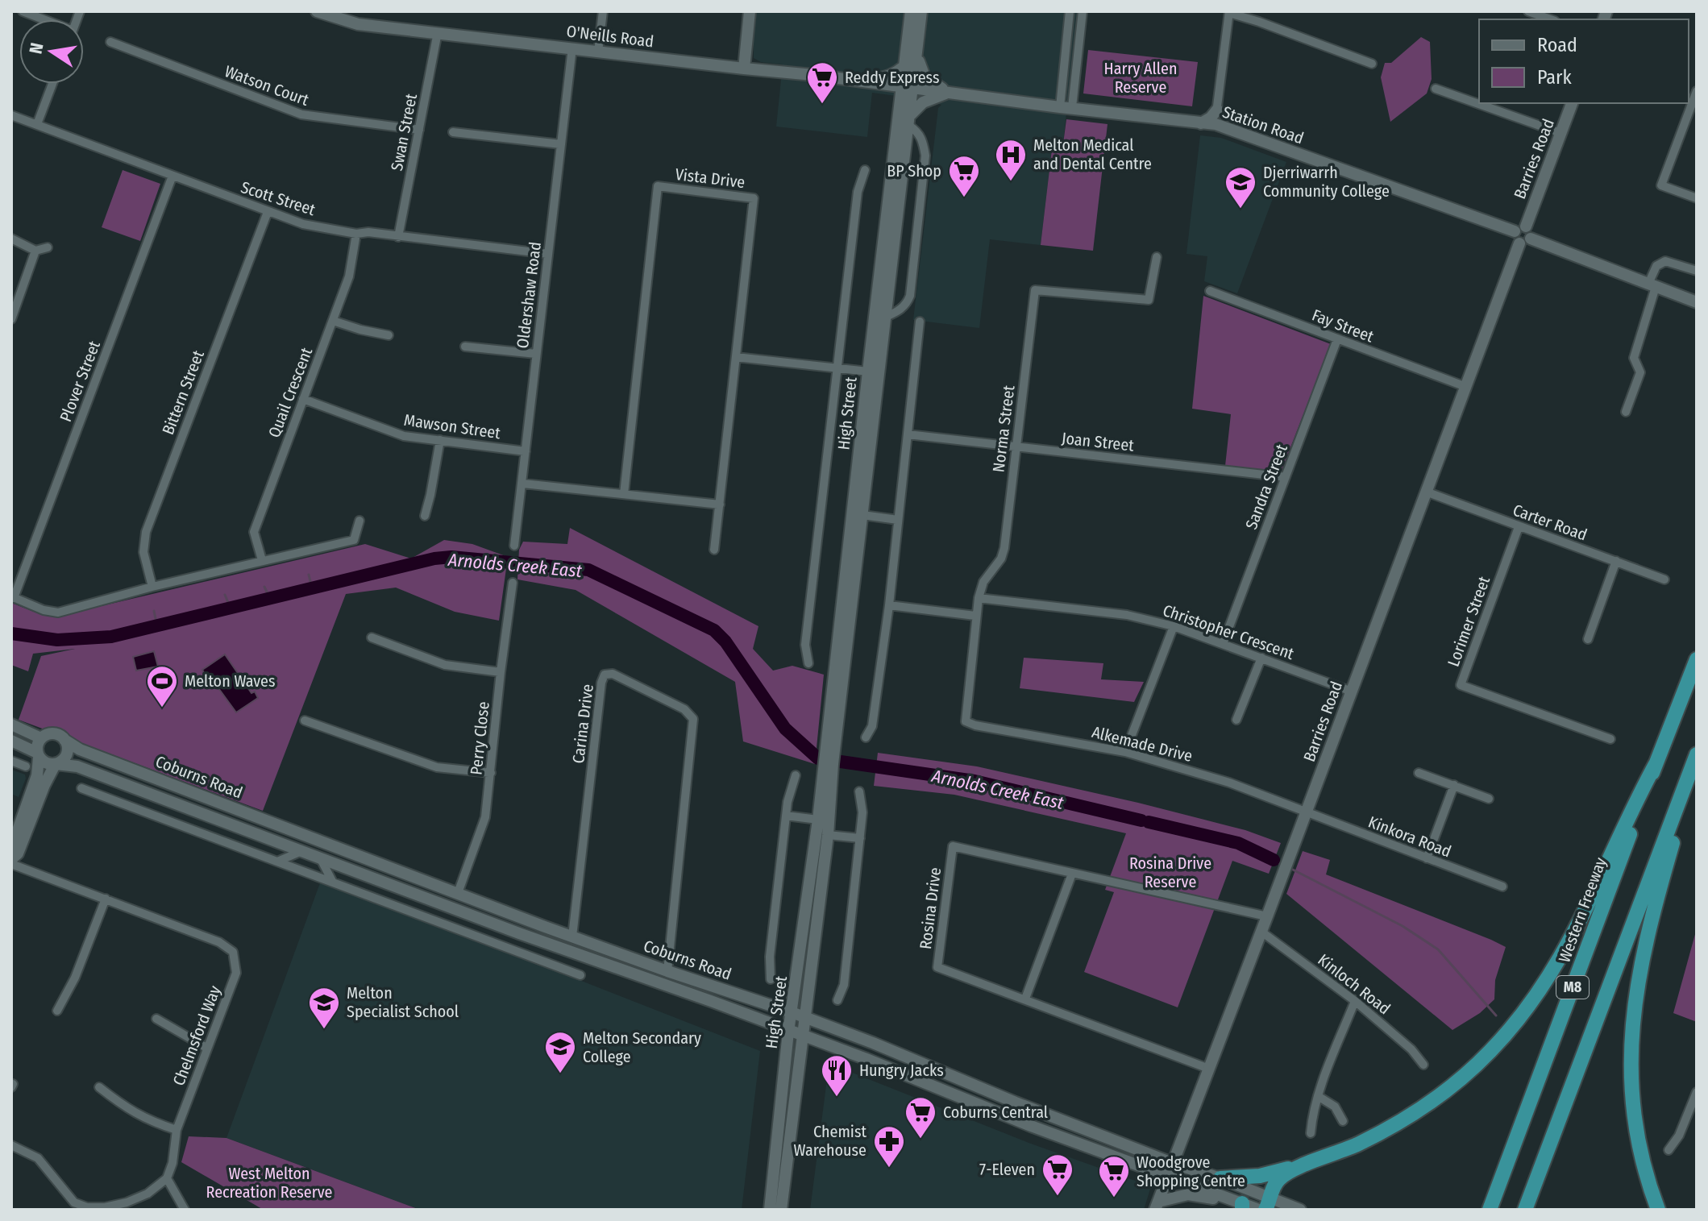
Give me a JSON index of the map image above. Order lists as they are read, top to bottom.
{
  "streets": {
    "highway": ["Western Freeway", "M8"],
    "street": [
      "O'Neills Road",
      "Watson Court",
      "Station Road",
      "Swan Street",
      "Barries Road",
      "Vista Drive",
      "Scott Street",
      "Oldershaw Road",
      "Fay Street",
      "Plover Street",
      "Bittern Street",
      "Quail Crescent",
      "High Street",
      "Mawson Street",
      "Norma Street",
      "Joan Street",
      "Sandra Street",
      "Carter Road",
      "Lorimer Street",
      "Christopher Crescent",
      "Carina Drive",
      "Perry Close",
      "Alkemade Drive",
      "Coburns Road",
      "Kinkora Road",
      "Rosina Drive",
      "Kinloch Road",
      "Chelmsford Way"
    ]
  },
  "crossings": [
    ["O'Neills Road", "Station Road"],
    ["O'Neills Road", "Swan Street"],
    ["O'Neills Road", "Oldershaw Road"],
    ["O'Neills Road", "High Street"],
    ["Watson Court", "Swan Street"],
    ["Station Road", "Barries Road"],
    ["Station Road", "High Street"],
    ["Swan Street", "Scott Street"],
    ["Barries Road", "Fay Street"],
    ["Barries Road", "Carter Road"],
    ["Barries Road", "Christopher Crescent"],
    ["Barries Road", "Alkemade Drive"],
    ["Barries Road", "Coburns Road"],
    ["Barries Road", "Kinkora Road"],
    ["Barries Road", "Rosina Drive"],
    ["Barries Road", "Kinloch Road"],
    ["Scott Street", "Oldershaw Road"],
    ["Scott Street", "Plover Street"],
    ["Scott Street", "Bittern Street"],
    ["Scott Street", "Quail Crescent"],
    ["Oldershaw Road", "Mawson Street"],
    ["Fay Street", "Sandra Street"],
    ["Quail Crescent", "Mawson Street"],
    ["High Street", "Coburns Road"],
    ["Norma Street", "Joan Street"],
    ["Norma Street", "Christopher Crescent"],
    ["Norma Street", "Alkemade Drive"],
    ["Joan Street", "Sandra Street"],
    ["Sandra Street", "Christopher Crescent"],
    ["Carter Road", "Lorimer Street"],
    ["Carina Drive", "Coburns Road"],
    ["Perry Close", "Coburns Road"],
    ["Alkemade Drive", "Kinkora Road"]
  ],
  "water": ["Arnolds Creek East"],
  "parks": ["Harry Allen Reserve", "Rosina Drive Reserve", "West Melton Recreation Reserve"],
  "places": {
    "supermarket": [
      "Reddy Express",
      "BP Shop",
      "Coburns Central",
      "7-Eleven",
      "Woodgrove Shopping Centre"
    ],
    "hospital": ["Melton Medical and Dental Centre"],
    "school or university": ["Djerriwarrh Community College", "Melton Specialist School", "Melton Secondary College"],
    "sports": ["Melton Waves"],
    "restaurant": ["Hungry Jacks"],
    "pharmacy": ["Chemist Warehouse"]
  },
  "legend": ["Road", "Park"],
  "north": "left"
}
